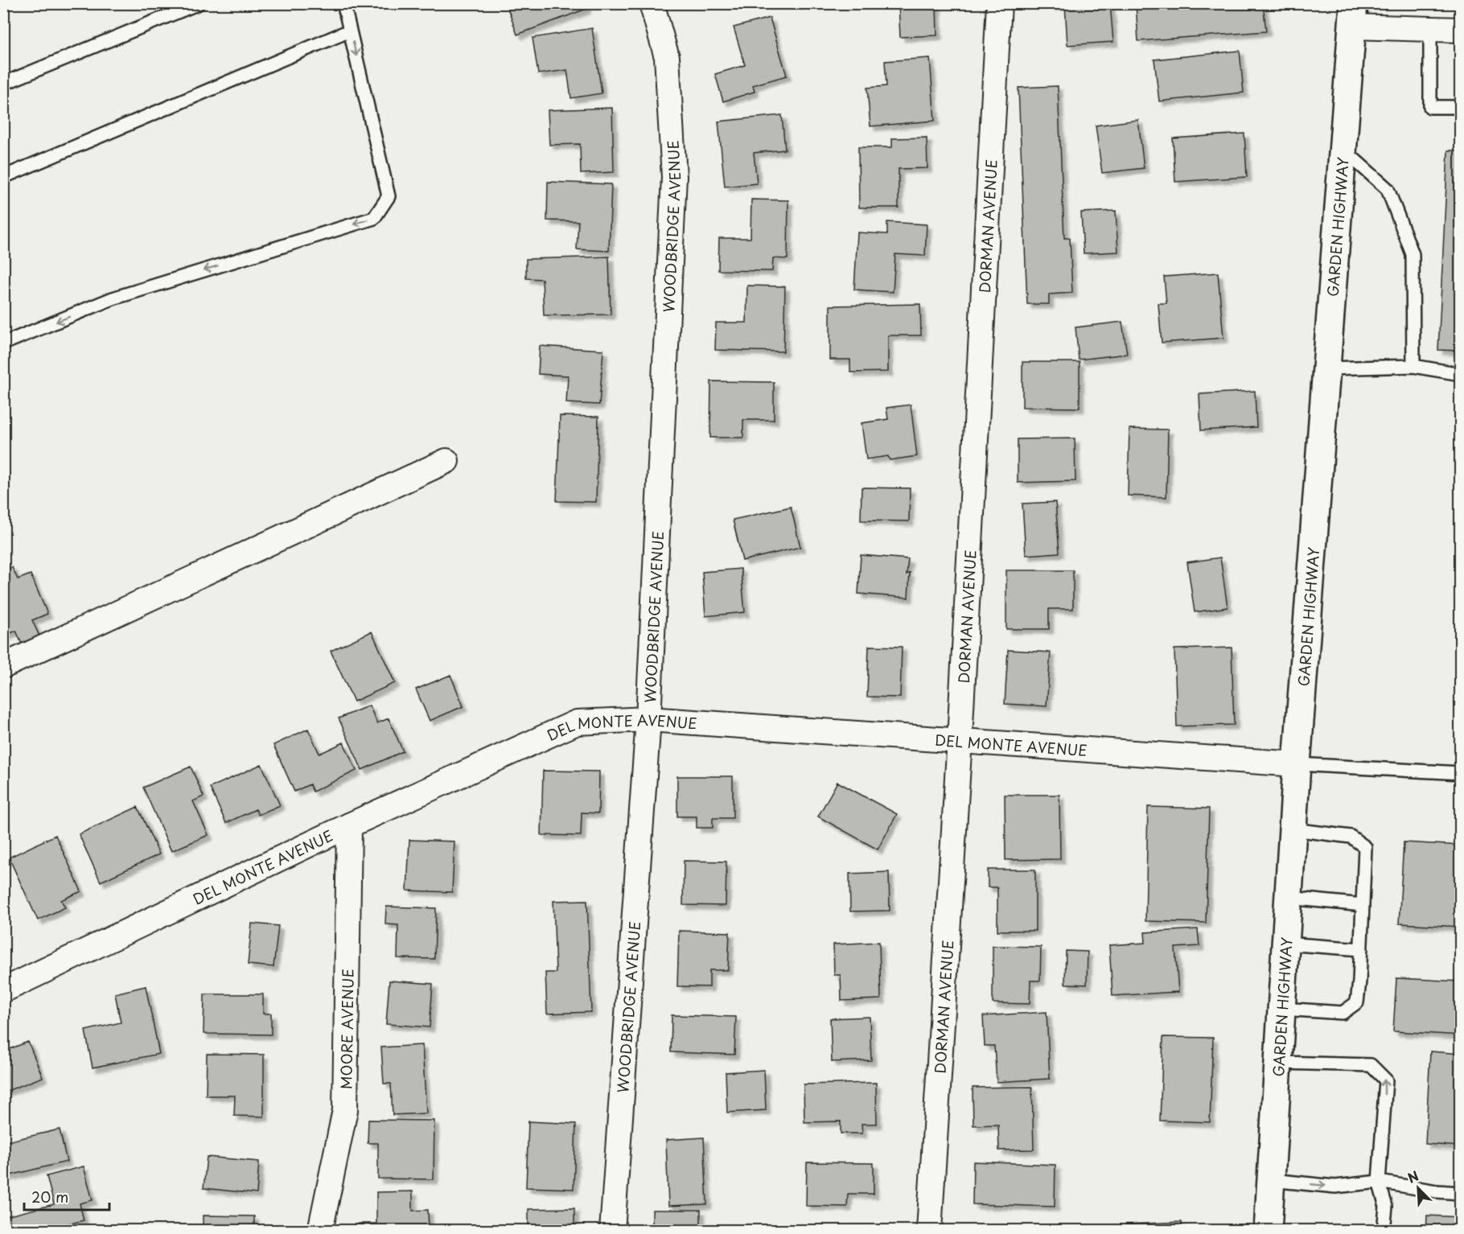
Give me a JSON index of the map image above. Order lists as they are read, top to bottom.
{
  "streets": {
    "main road": ["GARDEN HIGHWAY"],
    "street": [
      "WOODBRIDGE AVENUE",
      "DORMAN AVENUE",
      "DEL MONTE AVENUE",
      "MOORE AVENUE"
    ]
  },
  "crossings": [
    ["WOODBRIDGE AVENUE", "DEL MONTE AVENUE"],
    ["DORMAN AVENUE", "DEL MONTE AVENUE"],
    ["GARDEN HIGHWAY", "DEL MONTE AVENUE"],
    ["DEL MONTE AVENUE", "MOORE AVENUE"]
  ],
  "scale_bar": "20 m",
  "north": "top left"
}
